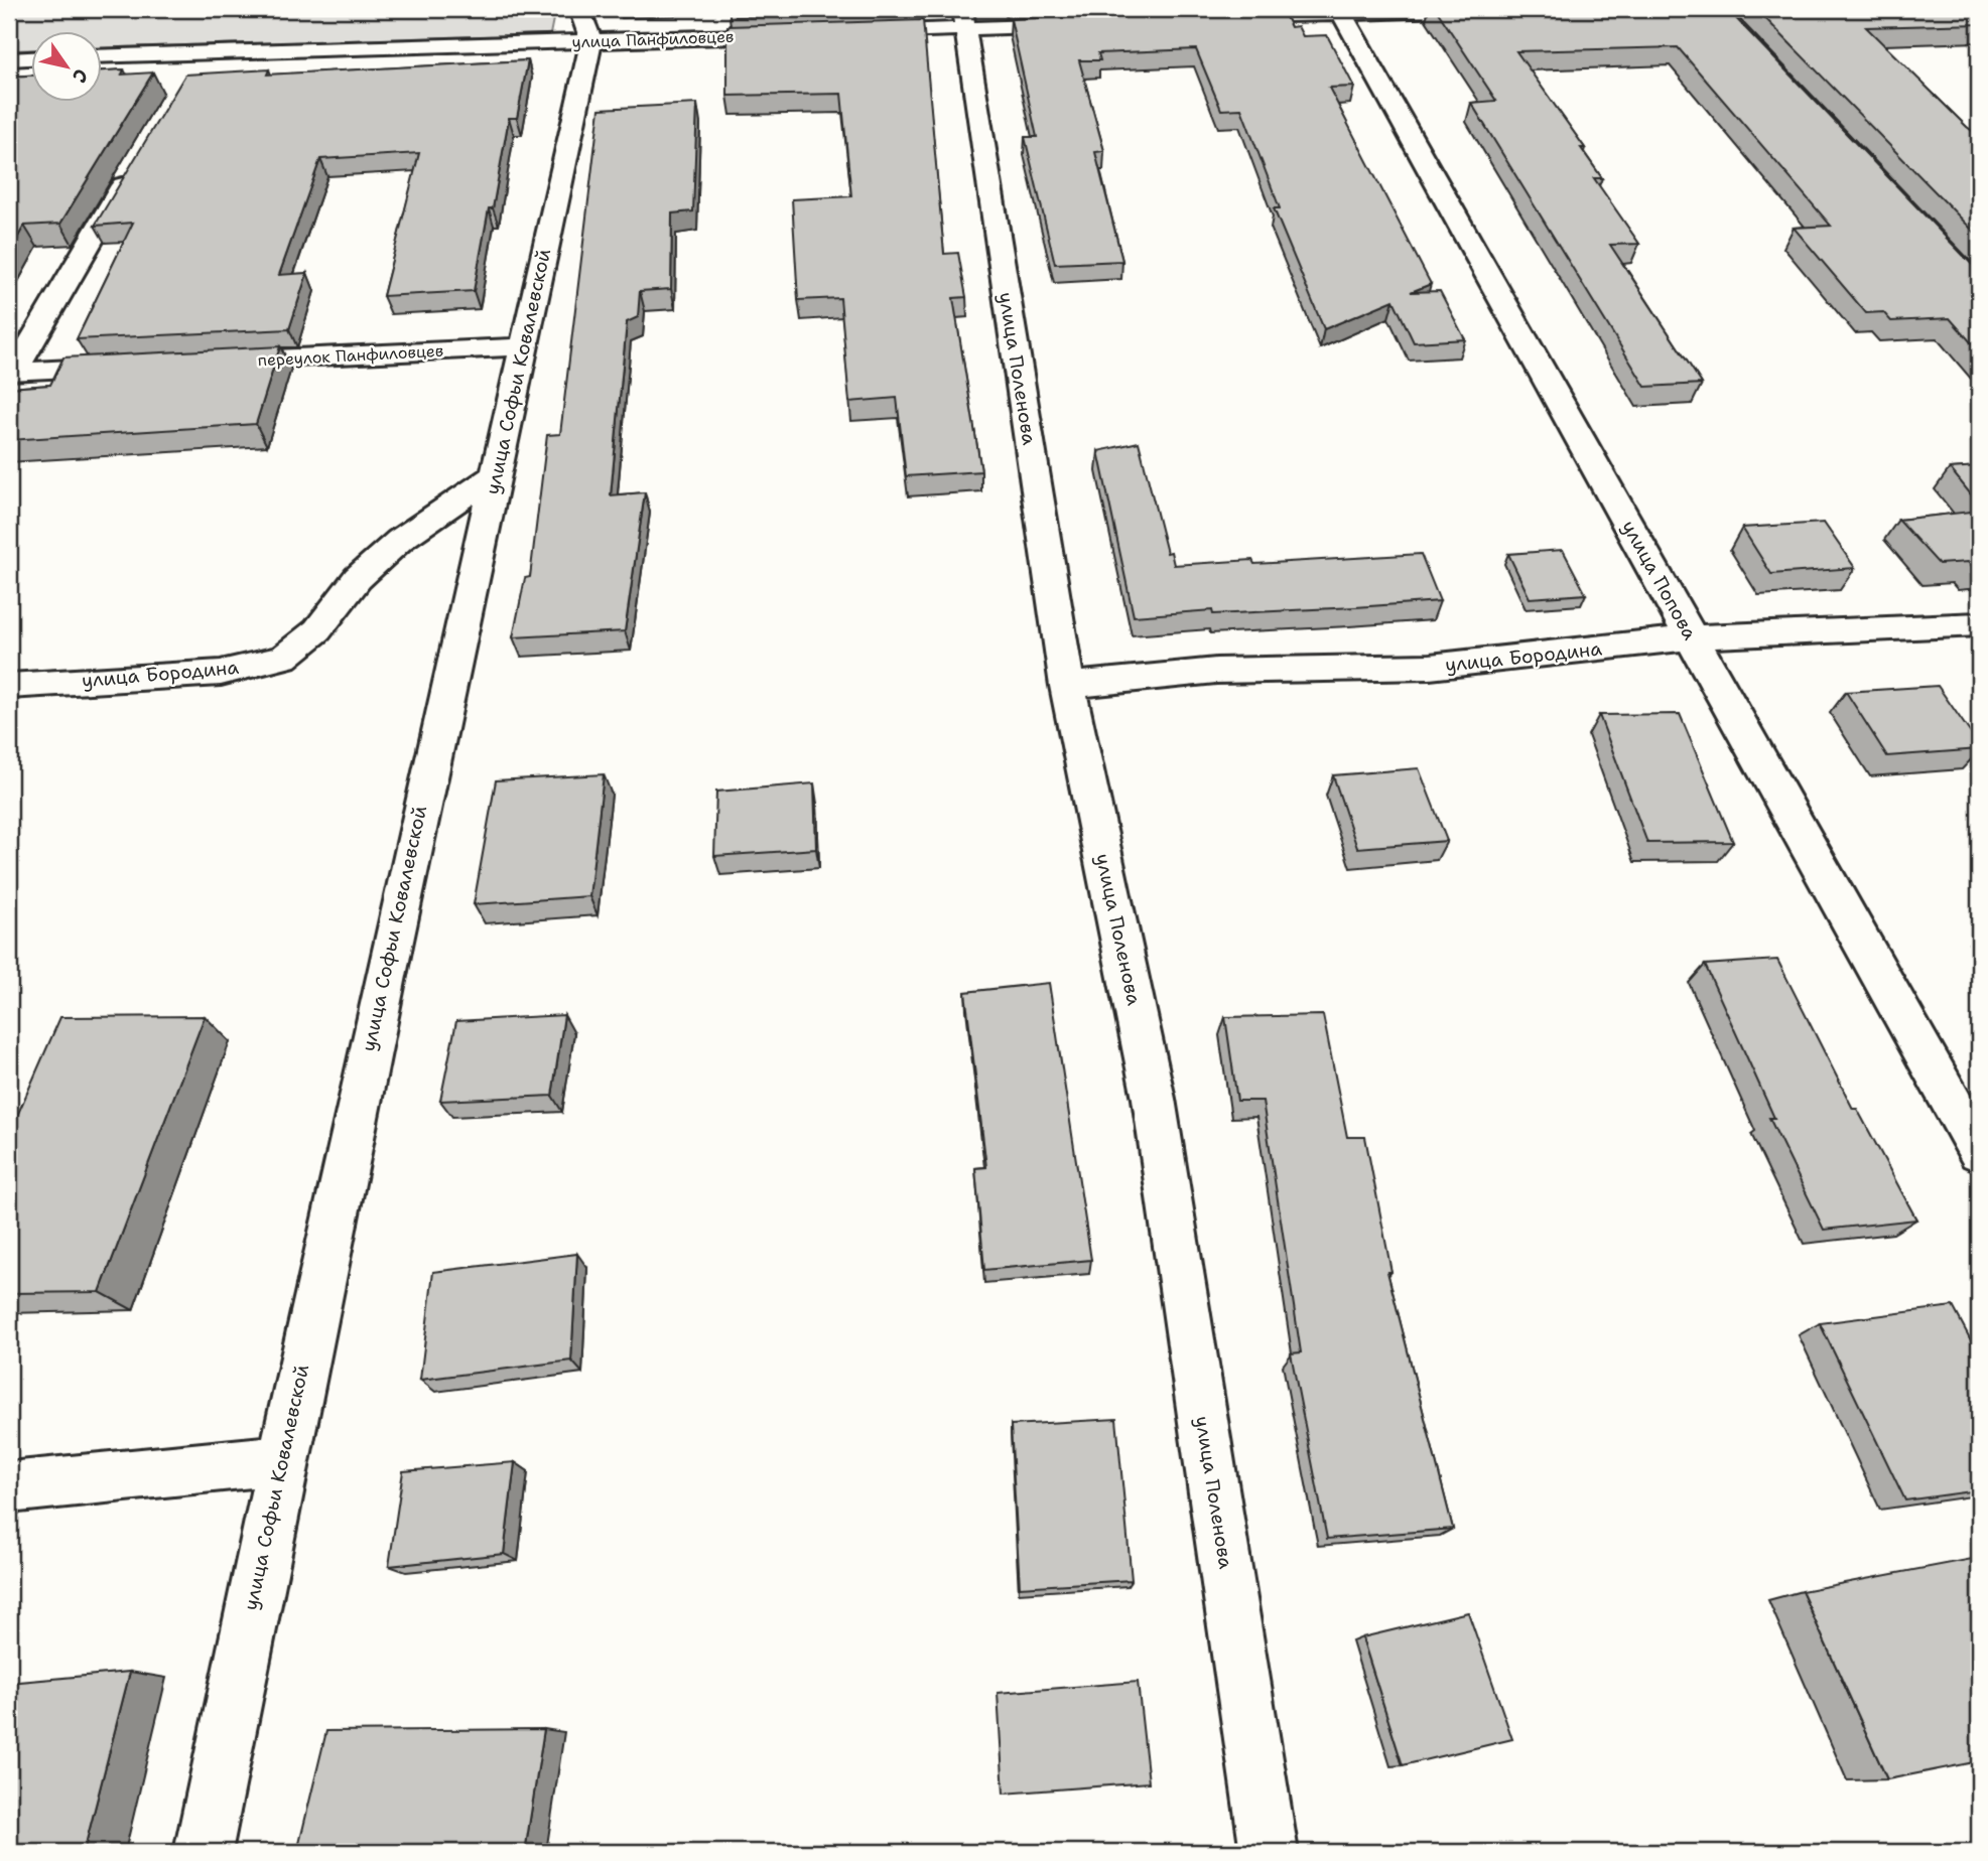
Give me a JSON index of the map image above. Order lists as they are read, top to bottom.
{
  "streets": {
    "street": [
      "улица Панфиловцев",
      "переулок Панфиловцев",
      "улица Поленова",
      "улица Софьи Ковалевской",
      "улица Попова",
      "улица Бородина"
    ]
  },
  "crossings": [
    ["улица Панфиловцев", "улица Софьи Ковалевской"],
    ["переулок Панфиловцев", "улица Софьи Ковалевской"],
    ["улица Поленова", "улица Бородина"],
    ["улица Софьи Ковалевской", "улица Бородина"],
    ["улица Попова", "улица Бородина"]
  ],
  "north": "bottom right"
}
